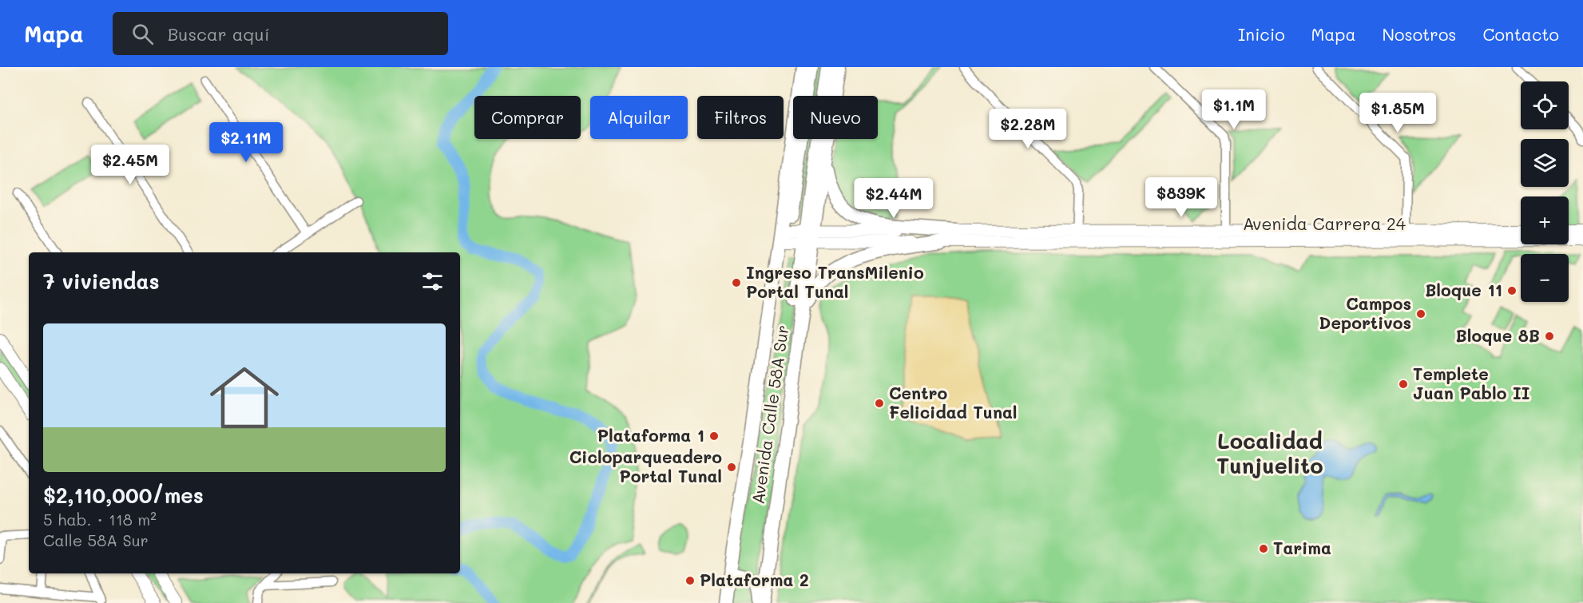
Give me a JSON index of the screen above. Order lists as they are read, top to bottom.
{
  "streets": {
    "highway": ["Avenida Calle 58A Sur"],
    "main road": ["Avenida Carrera 24"]
  },
  "crossings": [
    ["Avenida Carrera 24", "Avenida Calle 58A Sur"]
  ],
  "districts": ["Localidad Tunjuelito"],
  "places": [
    "Ingreso TransMilenio Portal Tunal",
    "Bloque 11",
    "Campos Deportivos",
    "Bloque 8B",
    "Templete Juan Pablo II",
    "Centro Felicidad Tunal",
    "Plataforma 1",
    "Cicloparqueadero Portal Tunal",
    "Tarima",
    "Plataforma 2"
  ],
  "page": {
    "header": "Mapa",
    "search": "Buscar aquí",
    "nav": [
      "Inicio",
      "Mapa",
      "Nosotros",
      "Contacto"
    ],
    "map_buttons": ["+", "−"],
    "price": [
      "$1.1M",
      "$1.85M",
      "$2.28M",
      "$2.11M",
      "$2.45M",
      "$839K",
      "$2.44M"
    ],
    "chip": [
      "Comprar",
      "Alquilar",
      "Filtros",
      "Nuevo"
    ],
    "heading": "7 viviendas",
    "list": [
      {
        "name": "$2,110,000/mes",
        "note": "5 hab. · 118 m² · Calle 58A Sur"
      }
    ]
  }
}
